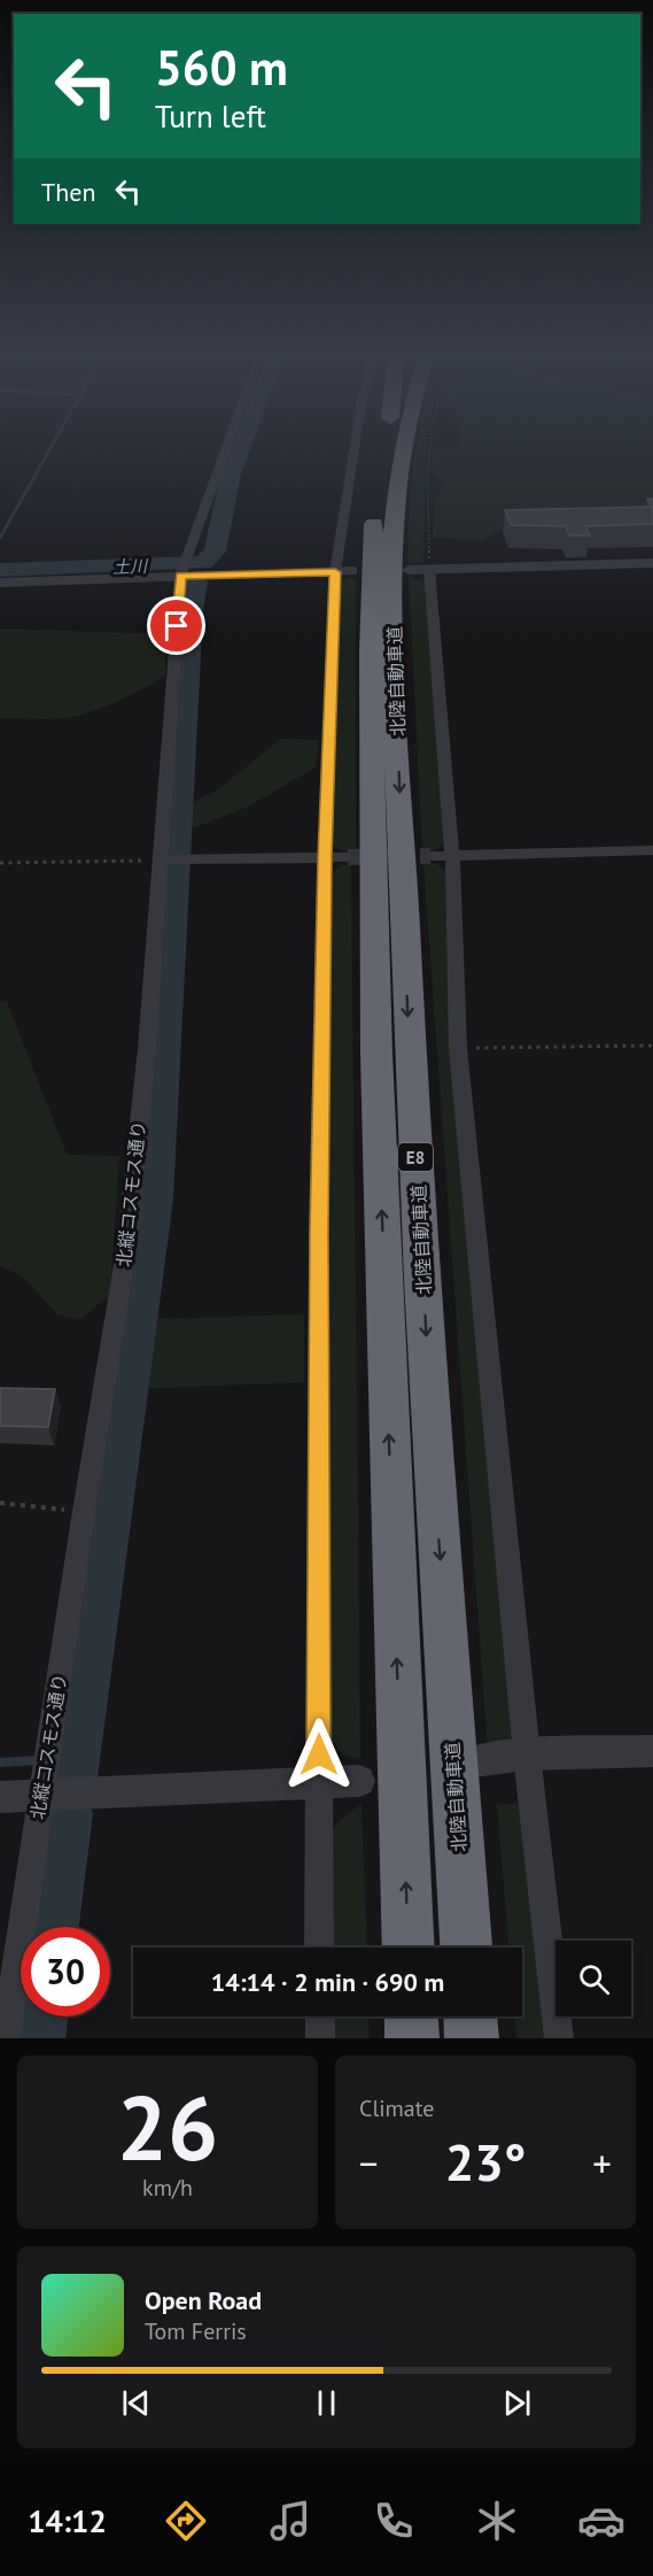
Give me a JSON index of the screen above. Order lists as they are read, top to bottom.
{
  "streets": {
    "highway": ["北陸自動車道", "E8"],
    "street": ["北縦コスモス通り"]
  },
  "water": ["土川"],
  "page": {
    "turn": ["560 m", "Turn left"],
    "then": "Then",
    "limit": "30",
    "trip": "14:14 · 2 min · 690 m",
    "tile": [
      ["26", "km/h"],
      "Climate"
    ],
    "heat": ["−", "23°", "+"],
    "song": ["Open Road", "Tom Ferris"],
    "tabs": "14:12"
  }
}
